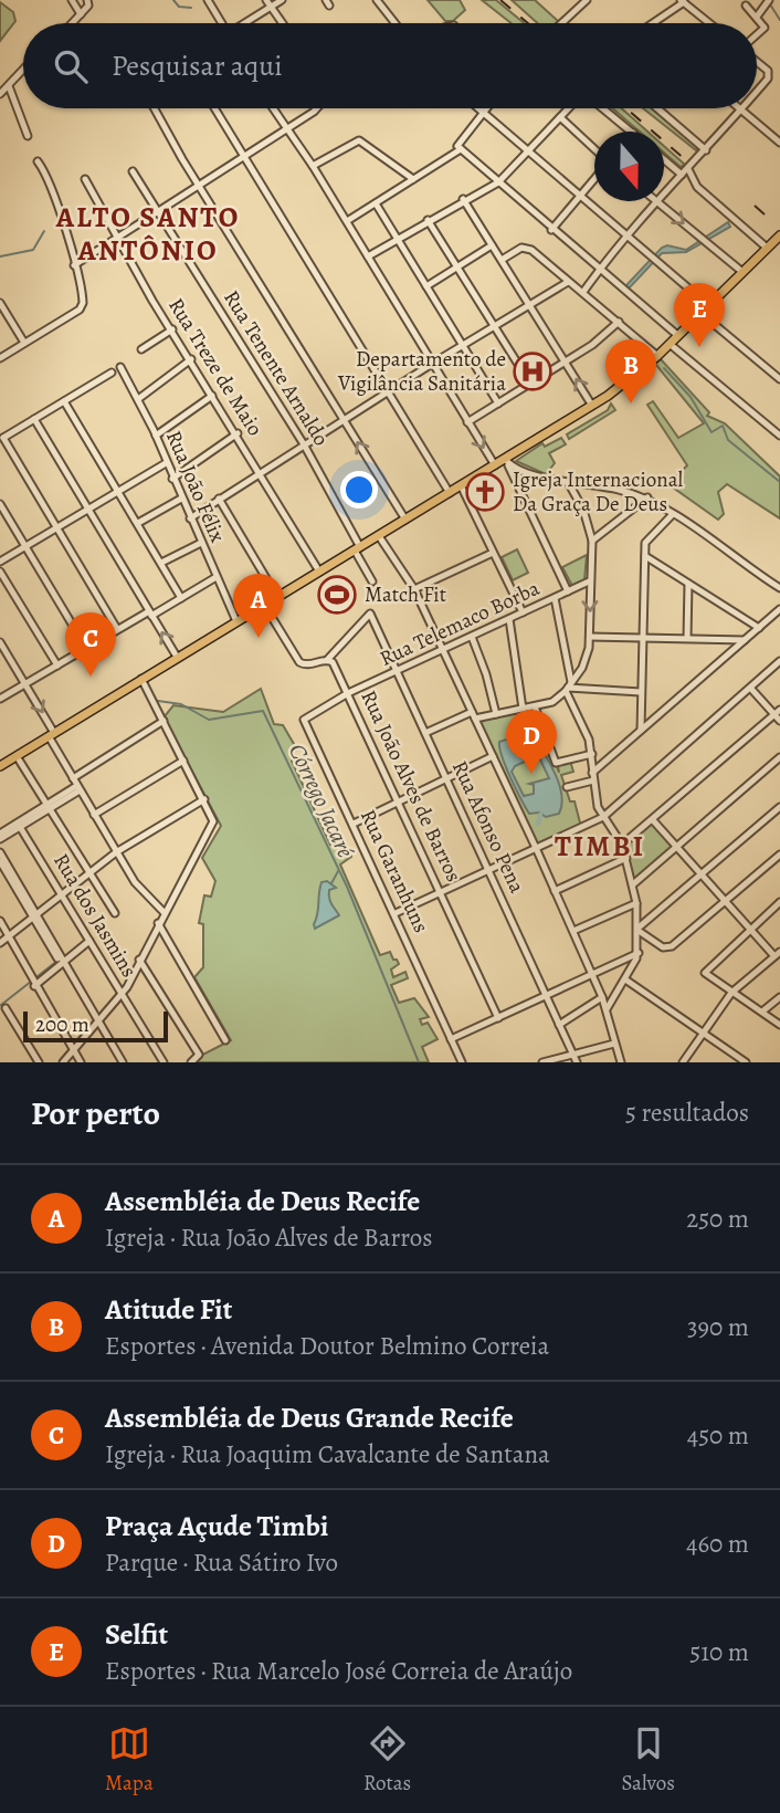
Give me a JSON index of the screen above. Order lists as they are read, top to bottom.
{
  "streets": {
    "street": [
      "Rua Treze de Maio",
      "Rua Tenente Arnaldo",
      "Rua João Félix",
      "Rua Telemaco Borba",
      "Rua João Alves de Barros",
      "Rua Afonso Pena",
      "Rua Garanhuns",
      "Rua dos Jasmins"
    ]
  },
  "crossings": [
    ["Rua Telemaco Borba", "Rua João Alves de Barros"],
    ["Rua Telemaco Borba", "Rua Afonso Pena"],
    ["Rua Telemaco Borba", "Rua Garanhuns"],
    ["Rua João Alves de Barros", "Rua Afonso Pena"]
  ],
  "districts": ["ALTO SANTO ANTÔNIO", "TIMBI"],
  "water": ["Córrego Jacaré"],
  "places": {
    "hospital": ["Departamento de Vigilância Sanitária"],
    "church": ["Igreja Internacional Da Graça De Deus"],
    "sports": ["Match Fit"]
  },
  "scale_bar": "200 m",
  "north": "bottom",
  "page": {
    "search": "Pesquisar aqui",
    "pins": [
      "E",
      "B",
      "A",
      "C",
      "D"
    ],
    "scale": "200 m",
    "heading": ["Por perto", "5 resultados"],
    "list": [
      {
        "mark": "A",
        "name": "Assembléia de Deus Recife",
        "note": "Igreja · Rua João Alves de Barros",
        "value": "250 m"
      },
      {
        "mark": "B",
        "name": "Atitude Fit",
        "note": "Esportes · Avenida Doutor Belmino Correia",
        "value": "390 m"
      },
      {
        "mark": "C",
        "name": "Assembléia de Deus Grande Recife",
        "note": "Igreja · Rua Joaquim Cavalcante de Santana",
        "value": "450 m"
      },
      {
        "mark": "D",
        "name": "Praça Açude Timbi",
        "note": "Parque · Rua Sátiro Ivo",
        "value": "460 m"
      },
      {
        "mark": "E",
        "name": "Selfit",
        "note": "Esportes · Rua Marcelo José Correia de Araújo",
        "value": "510 m"
      }
    ],
    "nav": ["Mapa", "Rotas", "Salvos"]
  }
}
